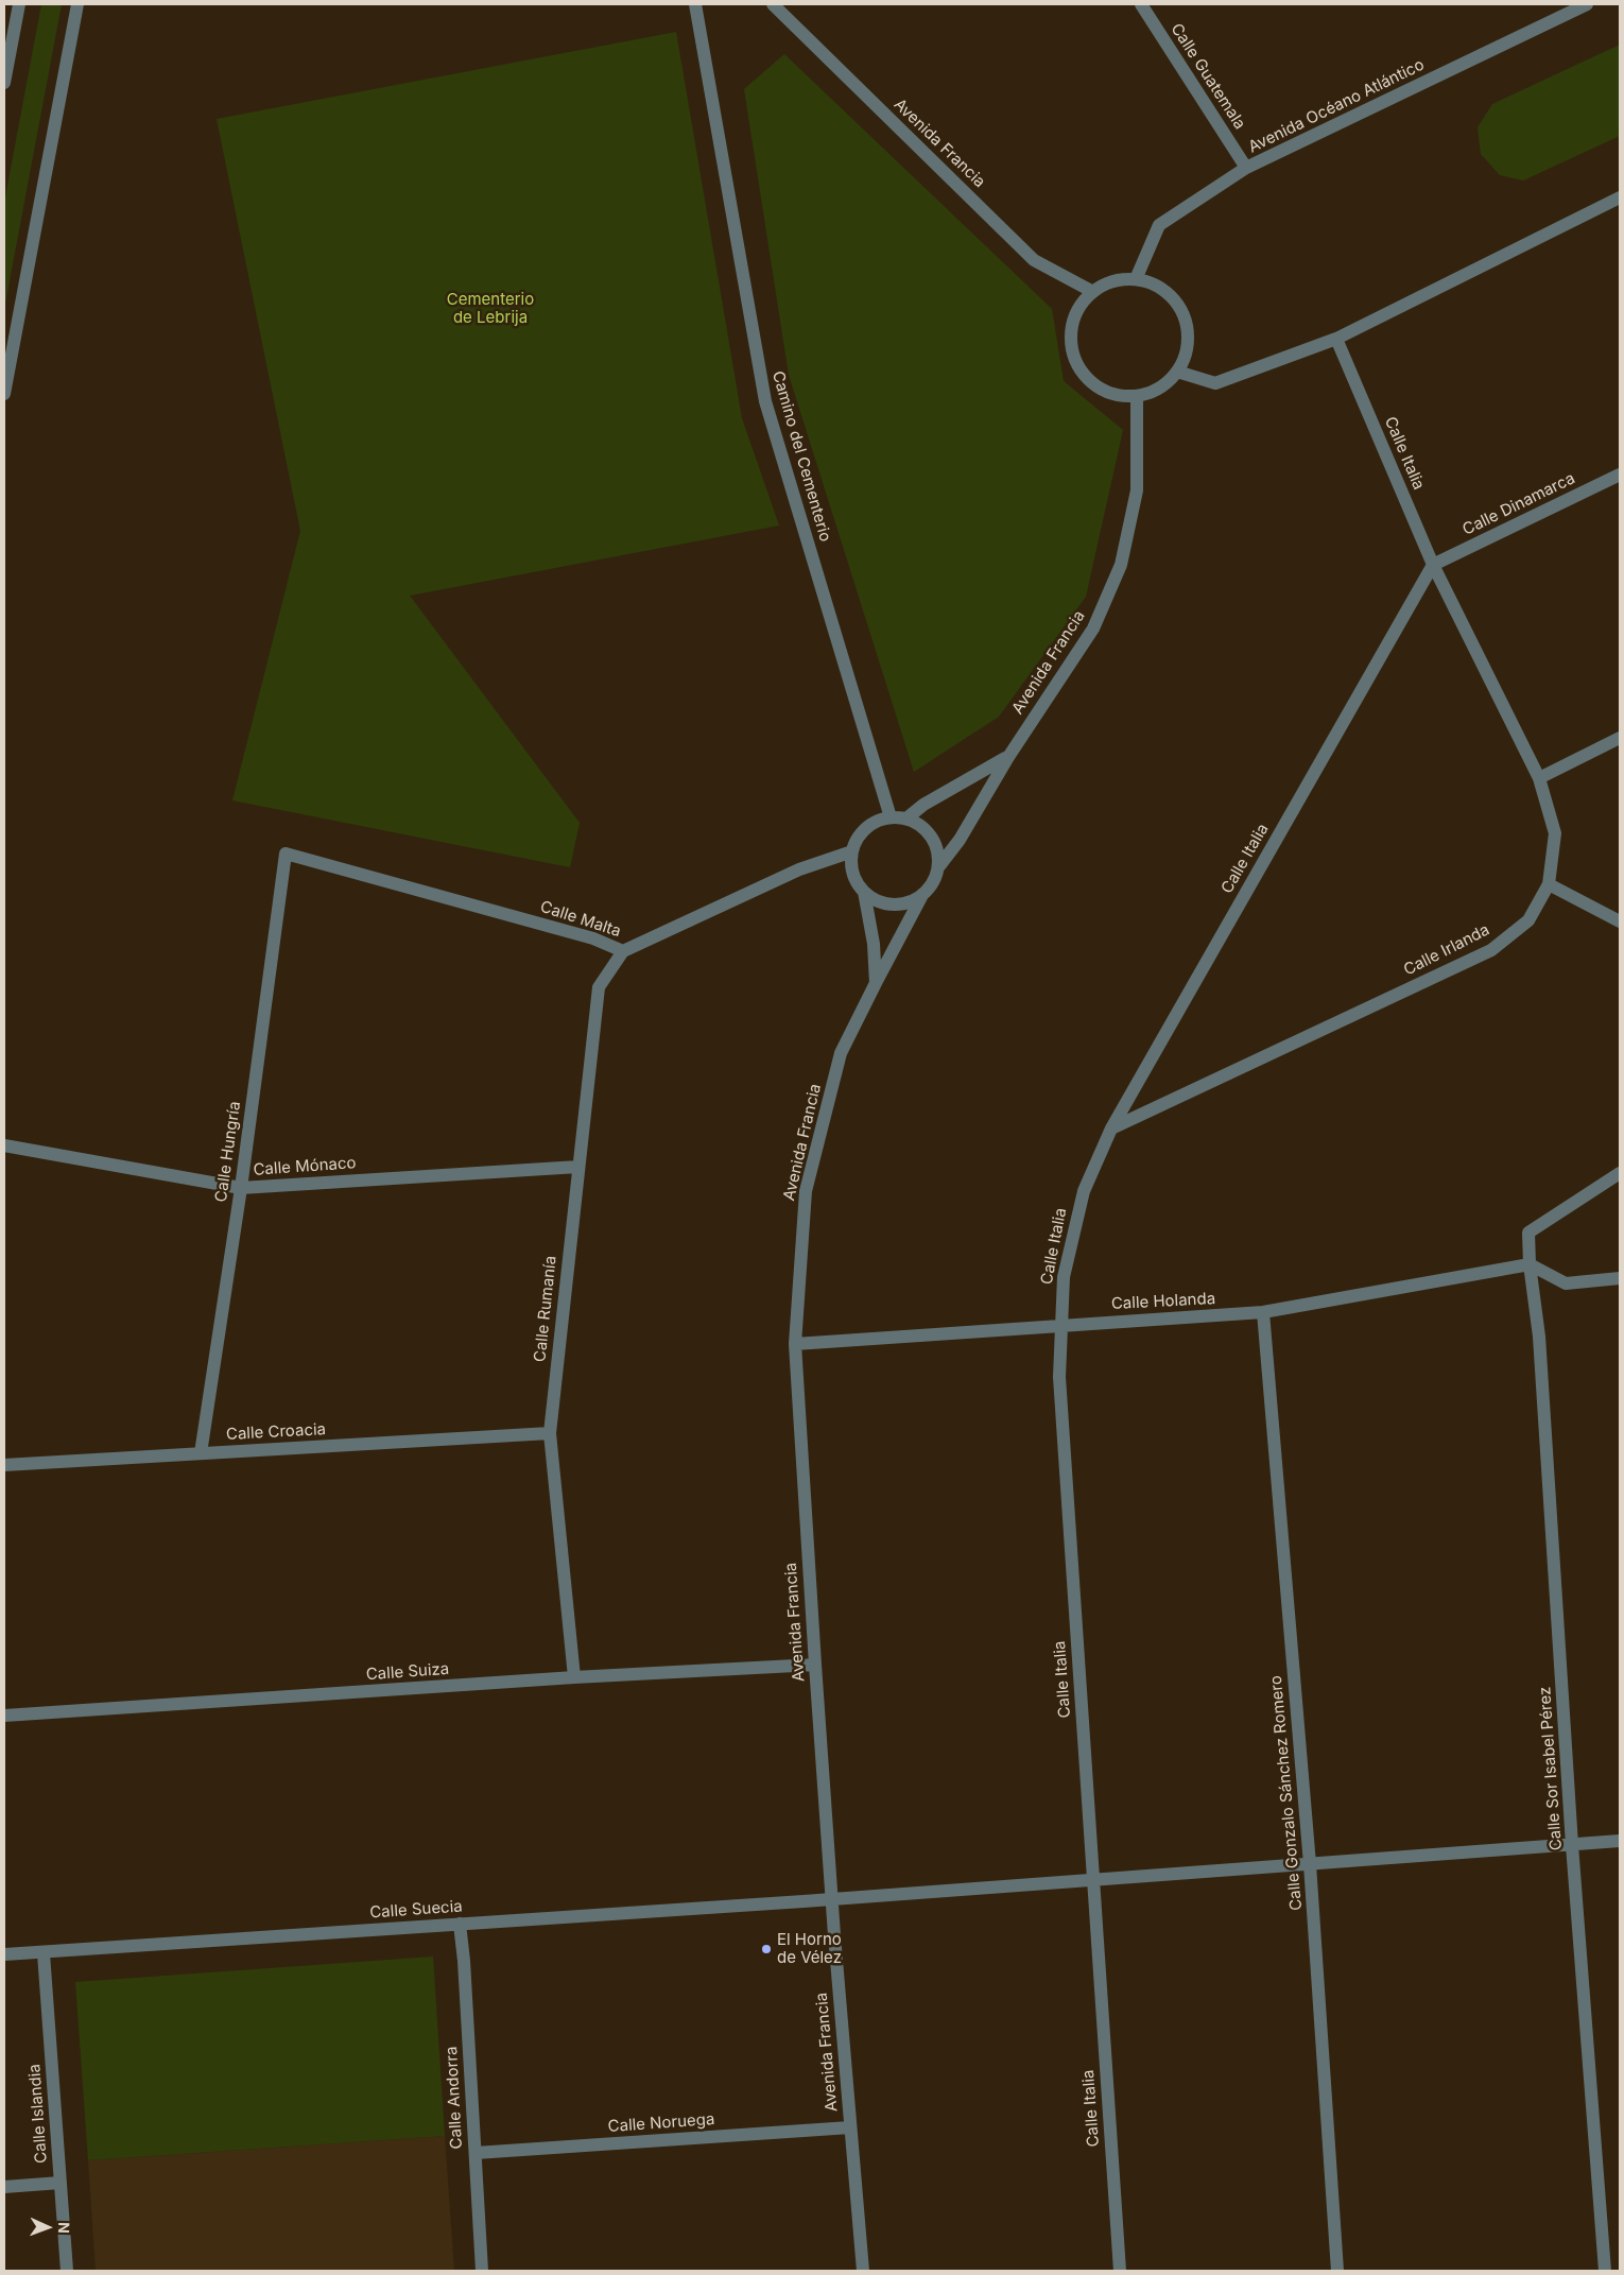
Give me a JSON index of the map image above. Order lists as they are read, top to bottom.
{
  "streets": {
    "street": [
      "Calle Guatemala",
      "Avenida Océano Atlántico",
      "Avenida Francia",
      "Calle Italia",
      "Camino del Cementerio",
      "Calle Dinamarca",
      "Calle Malta",
      "Calle Irlanda",
      "Calle Hungría",
      "Calle Mónaco",
      "Calle Holanda",
      "Calle Rumanía",
      "Calle Croacia",
      "Calle Suiza",
      "Calle Sor Isabel Pérez",
      "Calle Gonzalo Sánchez Romero",
      "Calle Suecia",
      "Calle Andorra",
      "Calle Islandia",
      "Calle Noruega"
    ]
  },
  "crossings": [
    ["Calle Guatemala", "Avenida Océano Atlántico"],
    ["Avenida Océano Atlántico", "Avenida Francia"],
    ["Avenida Francia", "Camino del Cementerio"],
    ["Avenida Francia", "Calle Malta"],
    ["Avenida Francia", "Calle Holanda"],
    ["Avenida Francia", "Calle Suiza"],
    ["Avenida Francia", "Calle Suecia"],
    ["Avenida Francia", "Calle Noruega"],
    ["Calle Italia", "Calle Dinamarca"],
    ["Calle Italia", "Calle Irlanda"],
    ["Calle Italia", "Calle Holanda"],
    ["Calle Italia", "Calle Suecia"],
    ["Camino del Cementerio", "Calle Malta"],
    ["Calle Dinamarca", "Calle Irlanda"],
    ["Calle Malta", "Calle Hungría"],
    ["Calle Malta", "Calle Rumanía"],
    ["Calle Hungría", "Calle Mónaco"],
    ["Calle Hungría", "Calle Croacia"],
    ["Calle Mónaco", "Calle Rumanía"],
    ["Calle Holanda", "Calle Sor Isabel Pérez"],
    ["Calle Holanda", "Calle Gonzalo Sánchez Romero"],
    ["Calle Rumanía", "Calle Croacia"],
    ["Calle Rumanía", "Calle Suiza"],
    ["Calle Sor Isabel Pérez", "Calle Suecia"],
    ["Calle Gonzalo Sánchez Romero", "Calle Suecia"],
    ["Calle Suecia", "Calle Andorra"],
    ["Calle Suecia", "Calle Islandia"],
    ["Calle Andorra", "Calle Noruega"]
  ],
  "parks": ["Cementerio de Lebrija"],
  "places": ["El Horno de Vélez"],
  "north": "right"
}
